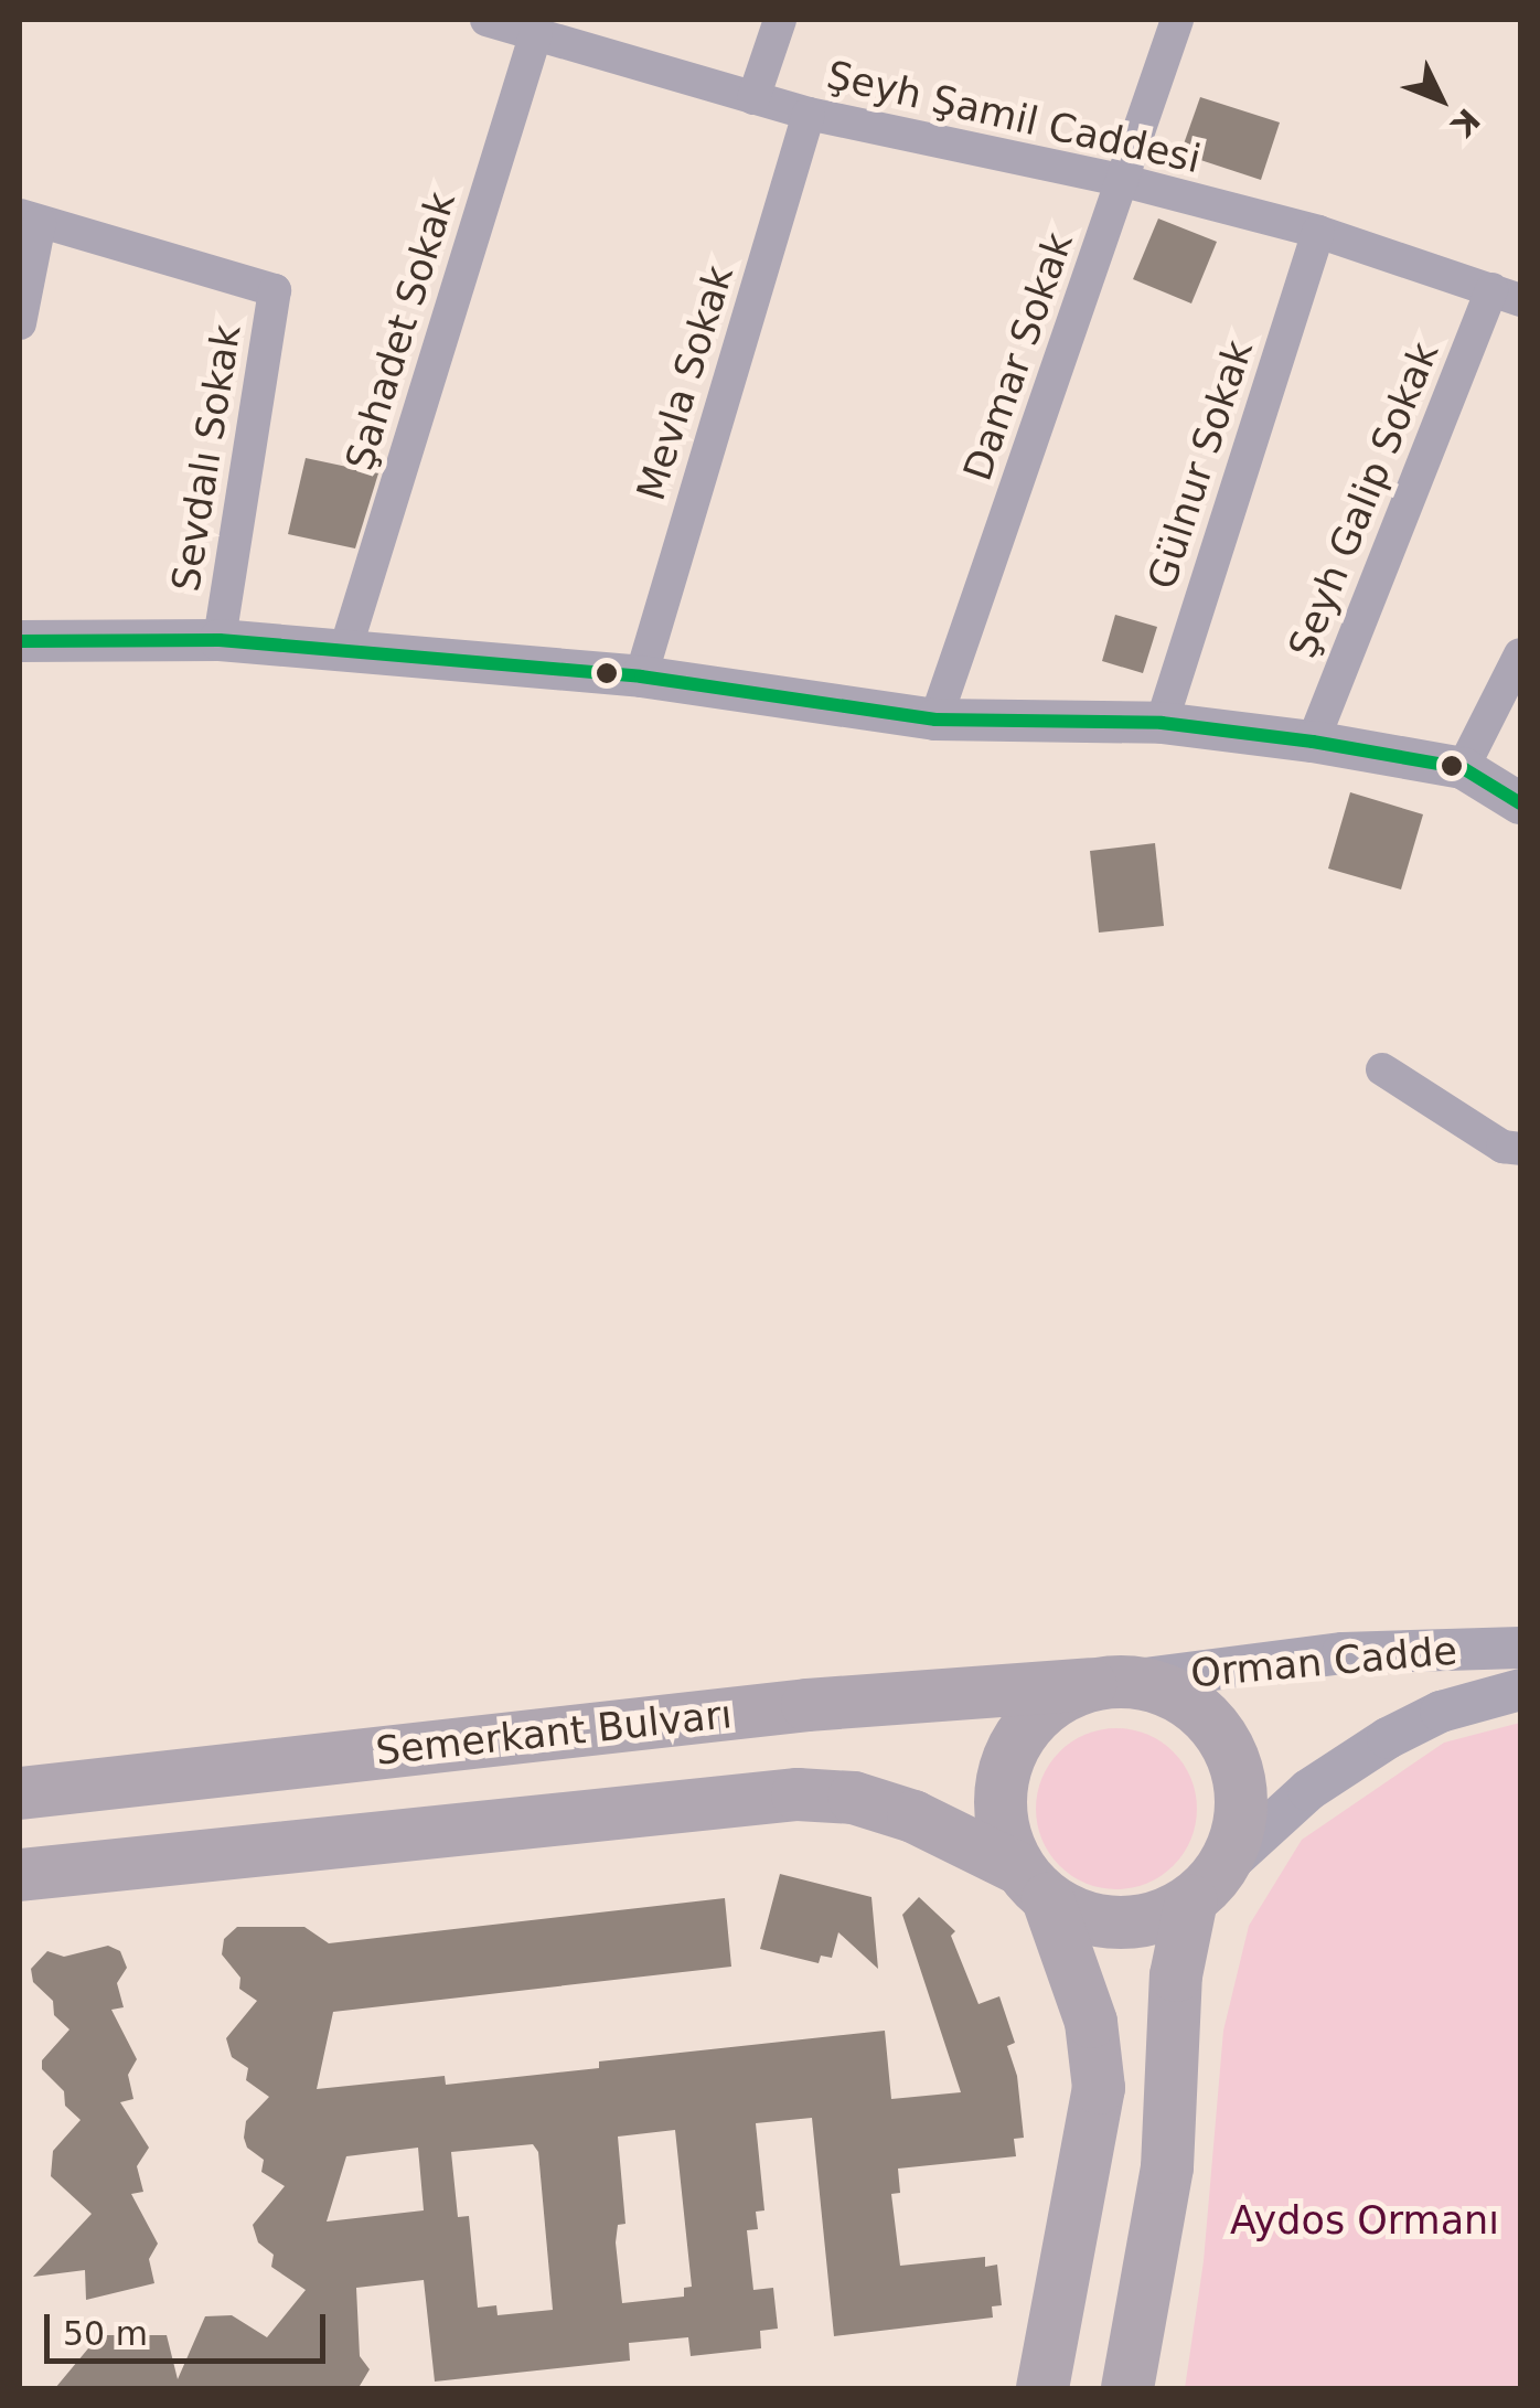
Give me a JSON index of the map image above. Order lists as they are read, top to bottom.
{
  "streets": {
    "main road": ["Semerkant Bulvarı"],
    "street": [
      "Şeyh Şamil Caddesi",
      "Şahadet Sokak",
      "Damar Sokak",
      "Mevla Sokak",
      "Sevdalı Sokak",
      "Gülnur Sokak",
      "Şeyh Galip Sokak",
      "Orman Cadde"
    ]
  },
  "crossings": [
    ["Şeyh Şamil Caddesi", "Şahadet Sokak"],
    ["Şeyh Şamil Caddesi", "Damar Sokak"],
    ["Şeyh Şamil Caddesi", "Mevla Sokak"],
    ["Şeyh Şamil Caddesi", "Gülnur Sokak"],
    ["Şeyh Şamil Caddesi", "Şeyh Galip Sokak"],
    ["Orman Cadde", "Semerkant Bulvarı"]
  ],
  "parks": ["Aydos Ormanı"],
  "scale_bar": "50 m",
  "north": "bottom right"
}
